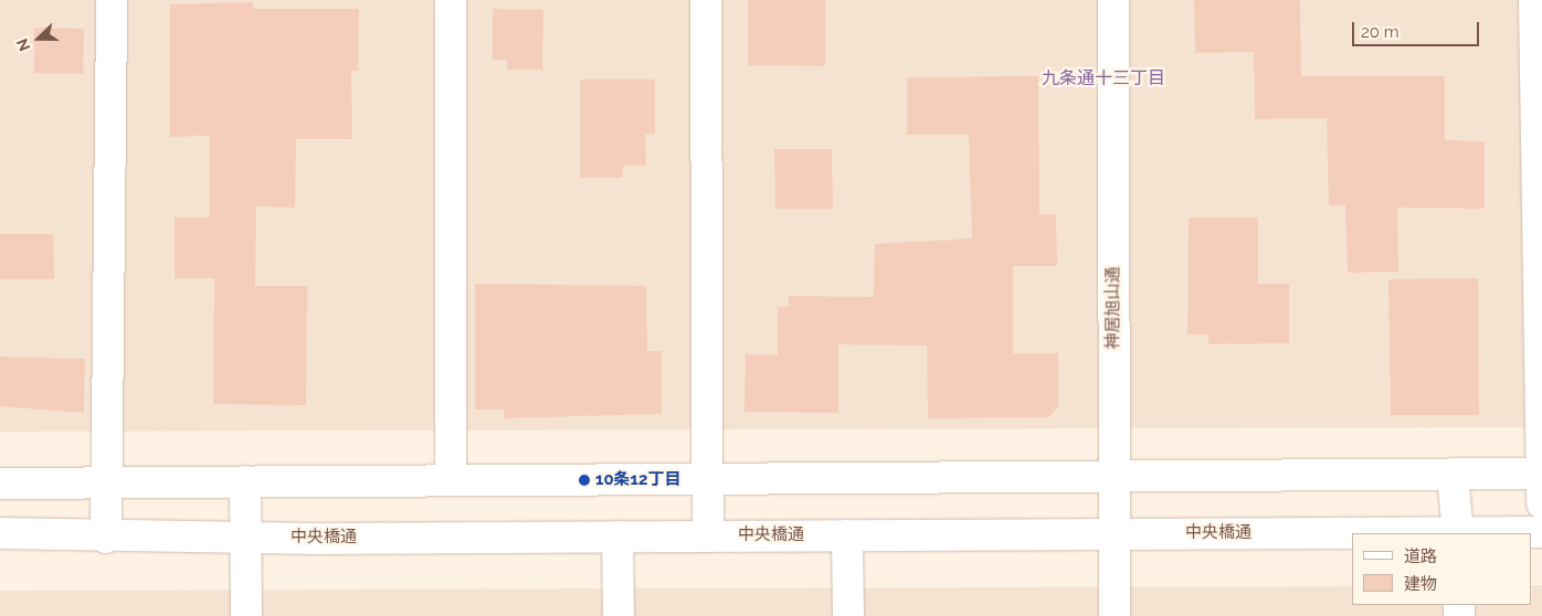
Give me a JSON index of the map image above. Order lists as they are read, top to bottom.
{
  "streets": {
    "street": ["神居旭山通", "中央橋通"]
  },
  "crossings": [
    ["神居旭山通", "中央橋通"]
  ],
  "districts": ["九条通十三丁目"],
  "places": ["10条12丁目"],
  "legend": ["道路", "建物"],
  "scale_bar": "20 m",
  "north": "left"
}
